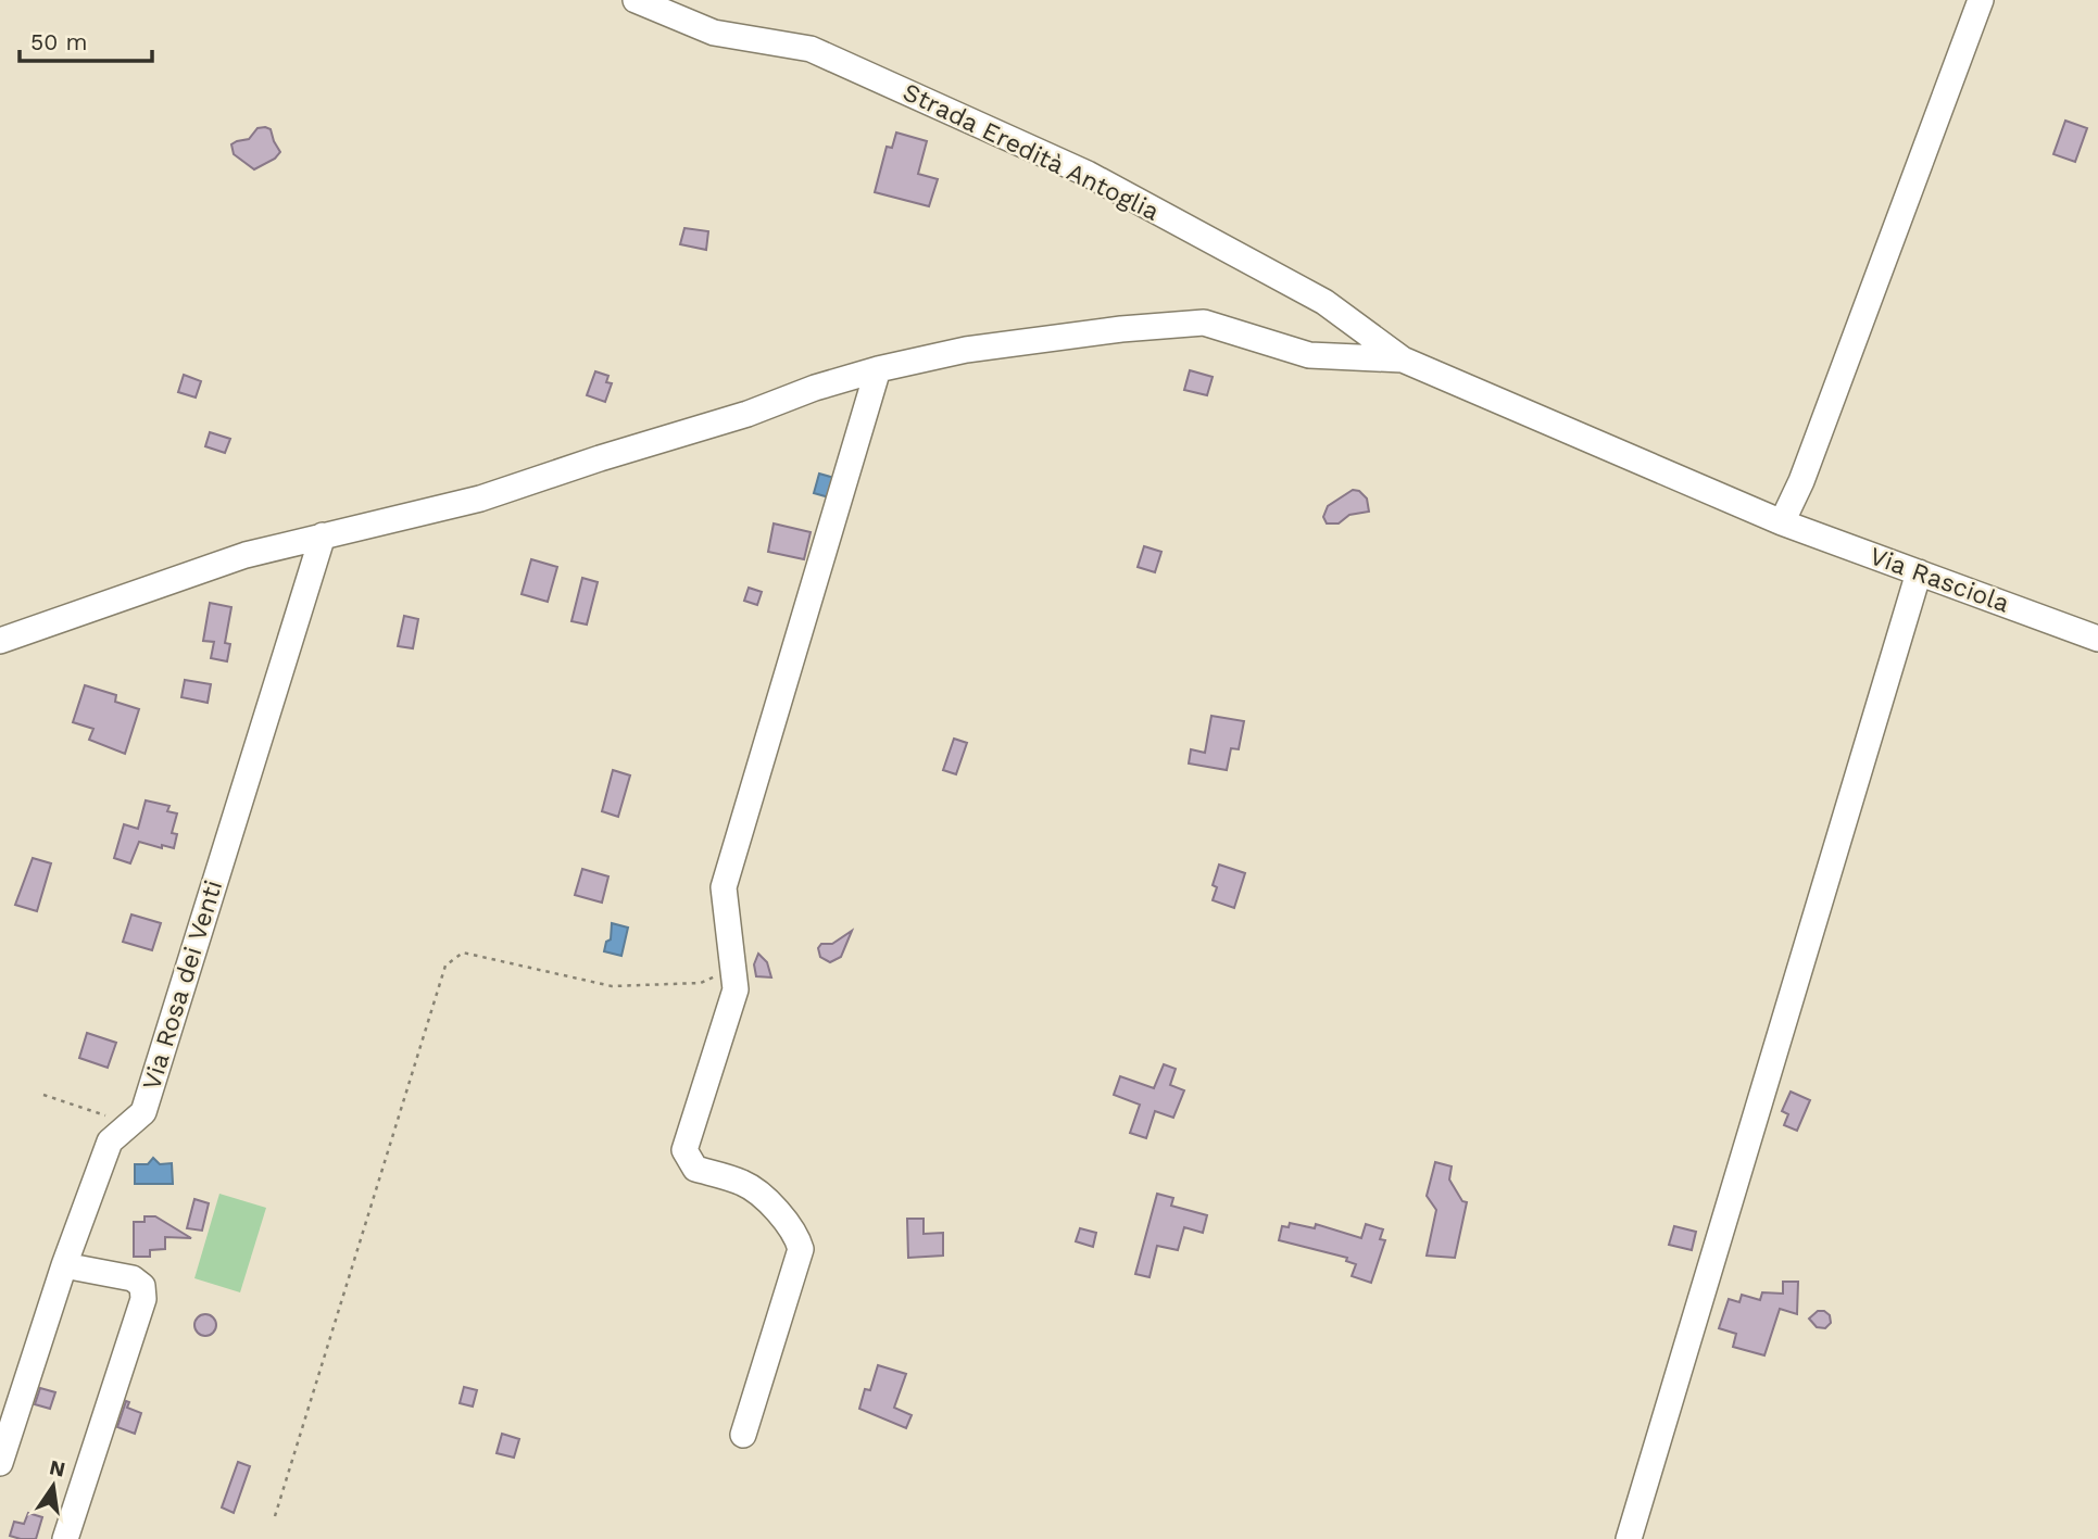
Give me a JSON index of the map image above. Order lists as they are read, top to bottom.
{
  "streets": {
    "street": ["Strada Eredità Antoglia", "Via Rasciola", "Via Rosa dei Venti"]
  },
  "crossings": [
    ["Strada Eredità Antoglia", "Via Rasciola"]
  ],
  "scale_bar": "50 m",
  "north": "top"
}
